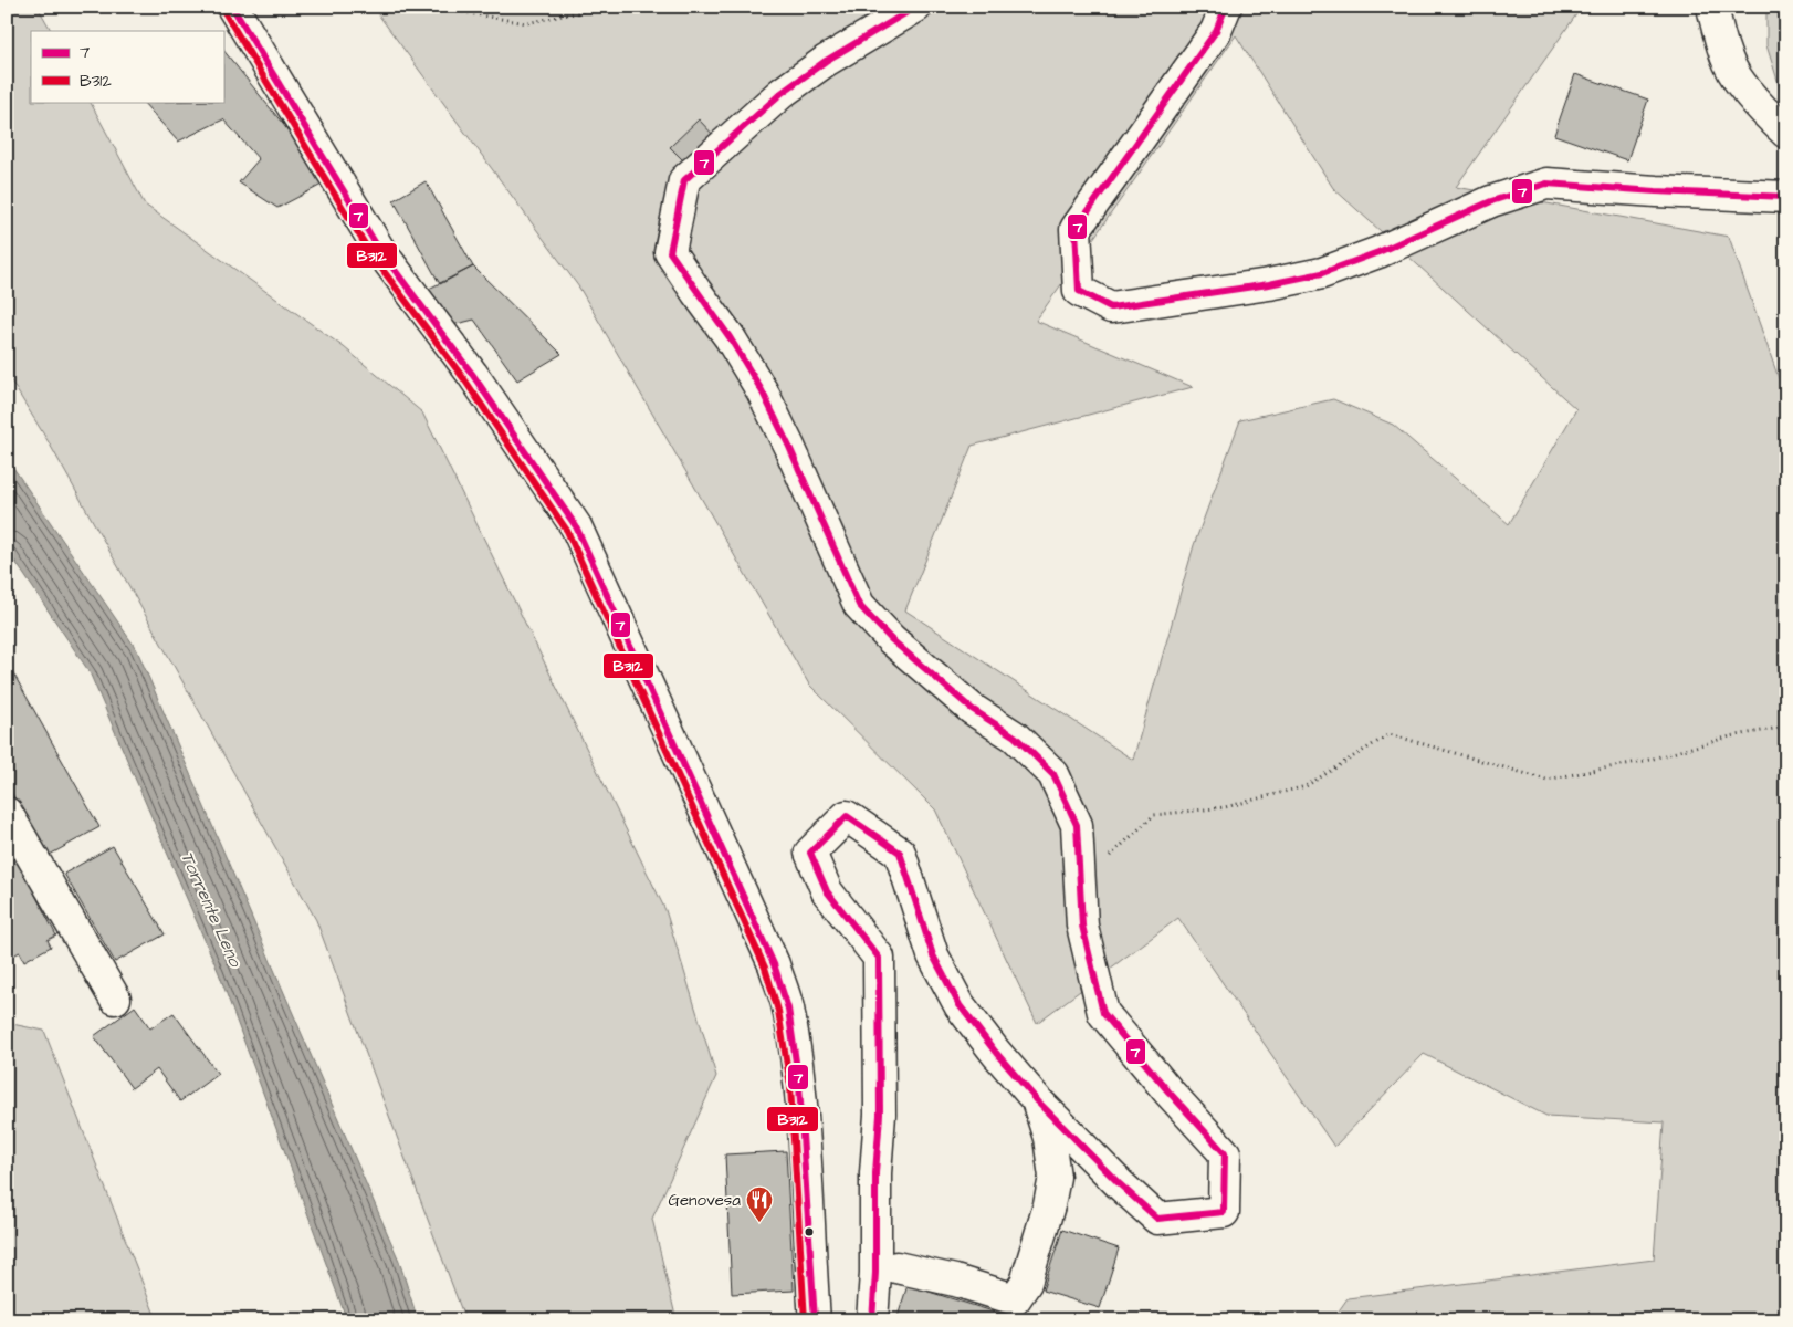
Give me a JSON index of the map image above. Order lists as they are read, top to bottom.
{
  "water": ["Torrente Leno"],
  "places": {
    "restaurant": ["Genovesa"]
  },
  "lines": ["transit line 7", "transit line B312"],
  "legend": ["7", "B312"]
}
